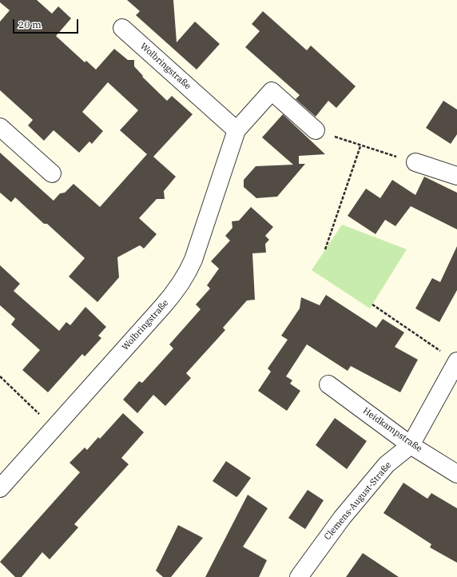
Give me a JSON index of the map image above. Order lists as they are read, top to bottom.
{
  "streets": {
    "street": ["Wolbringstraße", "Heidkampstraße", "Clemens-August-Straße"]
  },
  "crossings": [
    ["Heidkampstraße", "Clemens-August-Straße"]
  ],
  "scale_bar": "20 m"
}
